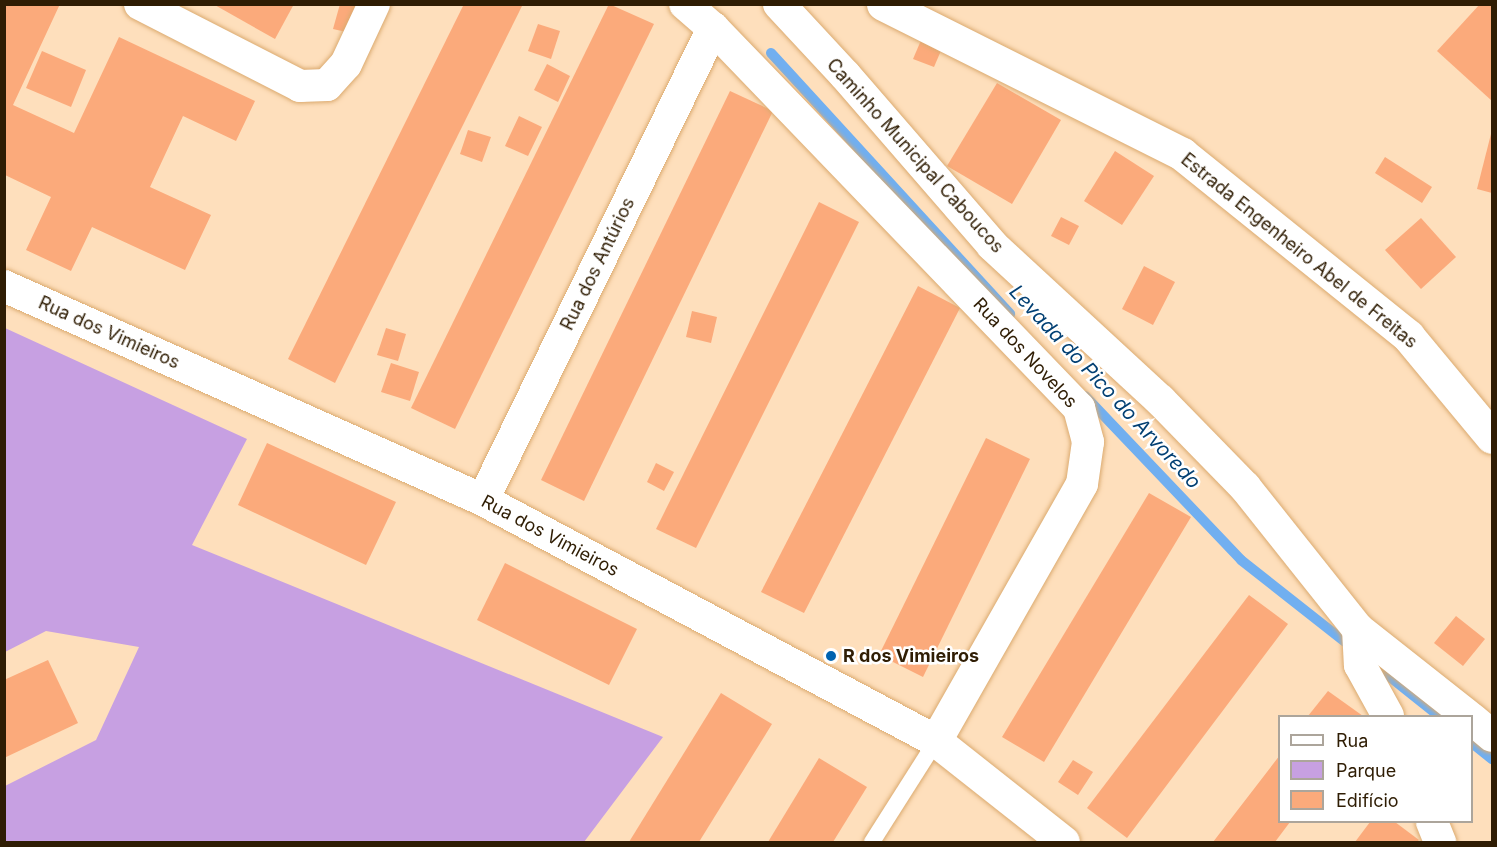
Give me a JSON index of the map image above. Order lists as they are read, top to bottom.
{
  "streets": {
    "main road": ["Estrada Engenheiro Abel de Freitas"],
    "street": [
      "Caminho Municipal Caboucos",
      "Rua dos Antúrios",
      "Rua dos Vimieiros",
      "Rua dos Novelos"
    ]
  },
  "crossings": [
    ["Rua dos Antúrios", "Rua dos Vimieiros"],
    ["Rua dos Antúrios", "Rua dos Novelos"],
    ["Rua dos Vimieiros", "Rua dos Novelos"]
  ],
  "water": ["Levada do Pico do Arvoredo"],
  "places": ["R dos Vimieiros"],
  "legend": ["Rua", "Parque", "Edifício"]
}
